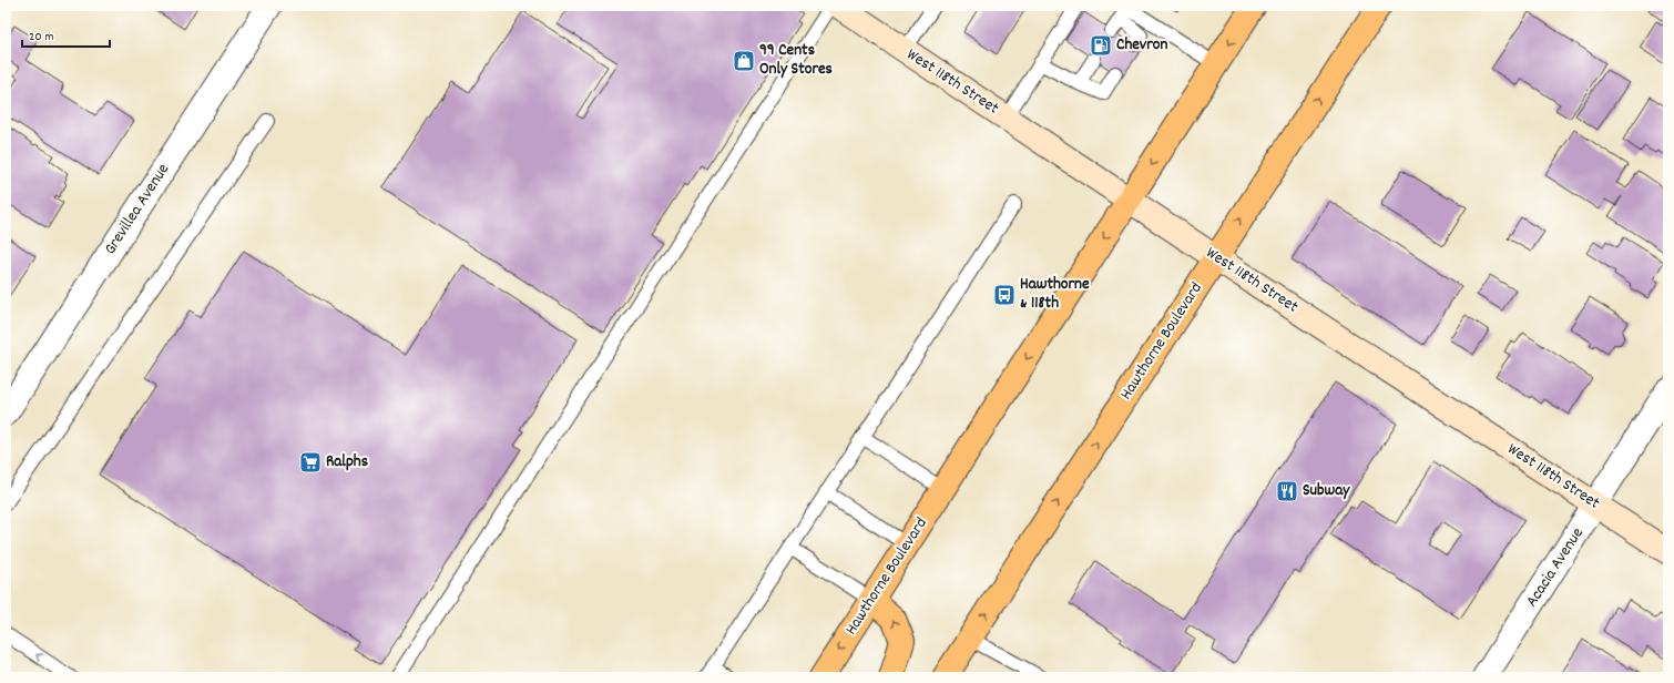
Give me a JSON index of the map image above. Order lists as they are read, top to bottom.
{
  "streets": {
    "main road": ["Hawthorne Boulevard"],
    "street": ["West 118th Street", "Grevillea Avenue", "Acacia Avenue"]
  },
  "crossings": [
    ["West 118th Street", "Hawthorne Boulevard"],
    ["West 118th Street", "Acacia Avenue"]
  ],
  "places": {
    "fuel station": ["Chevron"],
    "shop": ["99 Cents Only Stores"],
    "bus stop": ["Hawthorne & 118th"],
    "supermarket": ["Ralphs"],
    "restaurant": ["Subway"]
  },
  "scale_bar": "20 m"
}
